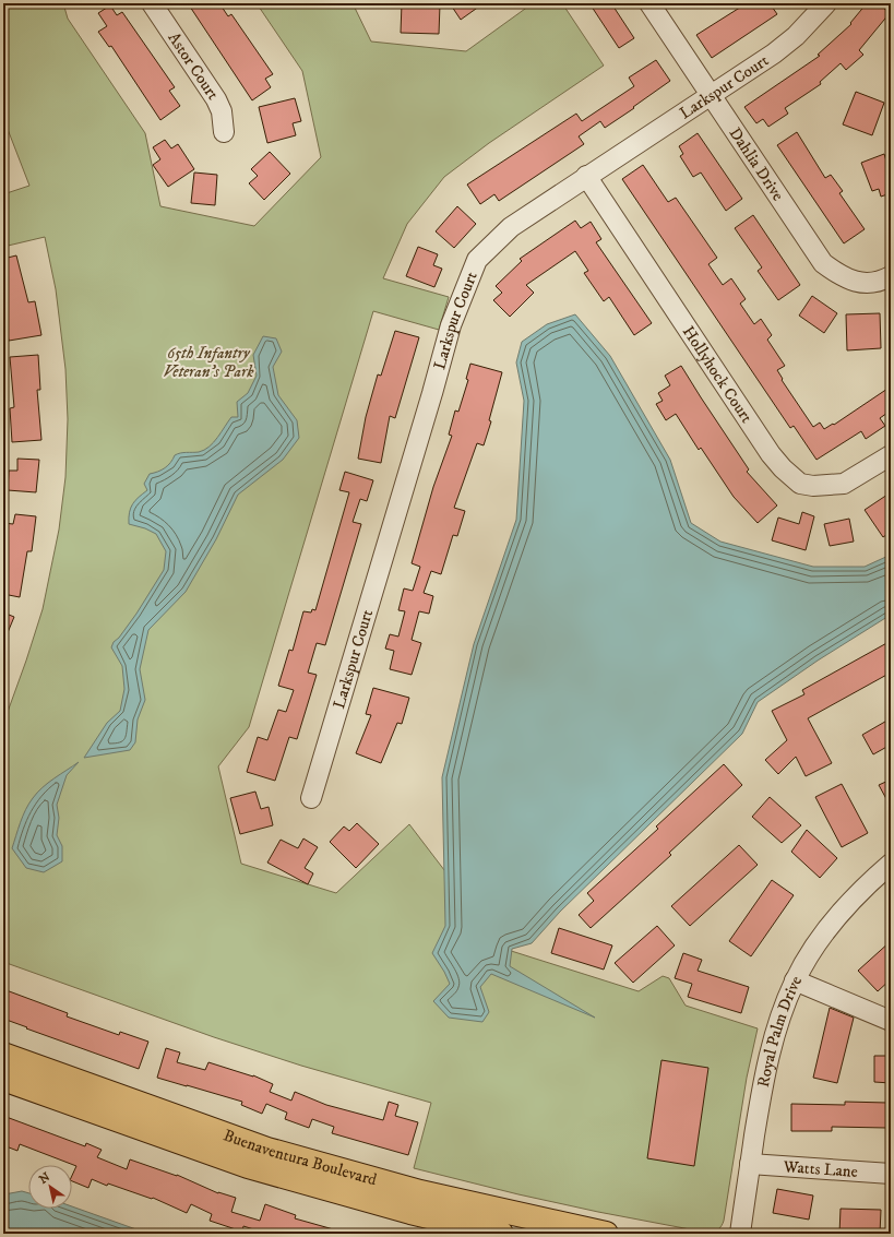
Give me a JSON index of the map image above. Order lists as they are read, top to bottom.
{
  "streets": {
    "main road": ["Buenaventura Boulevard"],
    "street": [
      "Astor Court",
      "Larkspur Court",
      "Dahlia Drive",
      "Hollyhock Court",
      "Royal Palm Drive",
      "Watts Lane"
    ]
  },
  "crossings": [
    ["Larkspur Court", "Dahlia Drive"],
    ["Larkspur Court", "Hollyhock Court"],
    ["Royal Palm Drive", "Watts Lane"]
  ],
  "parks": ["65th Infantry Veteran's Park"],
  "north": "top left"
}
